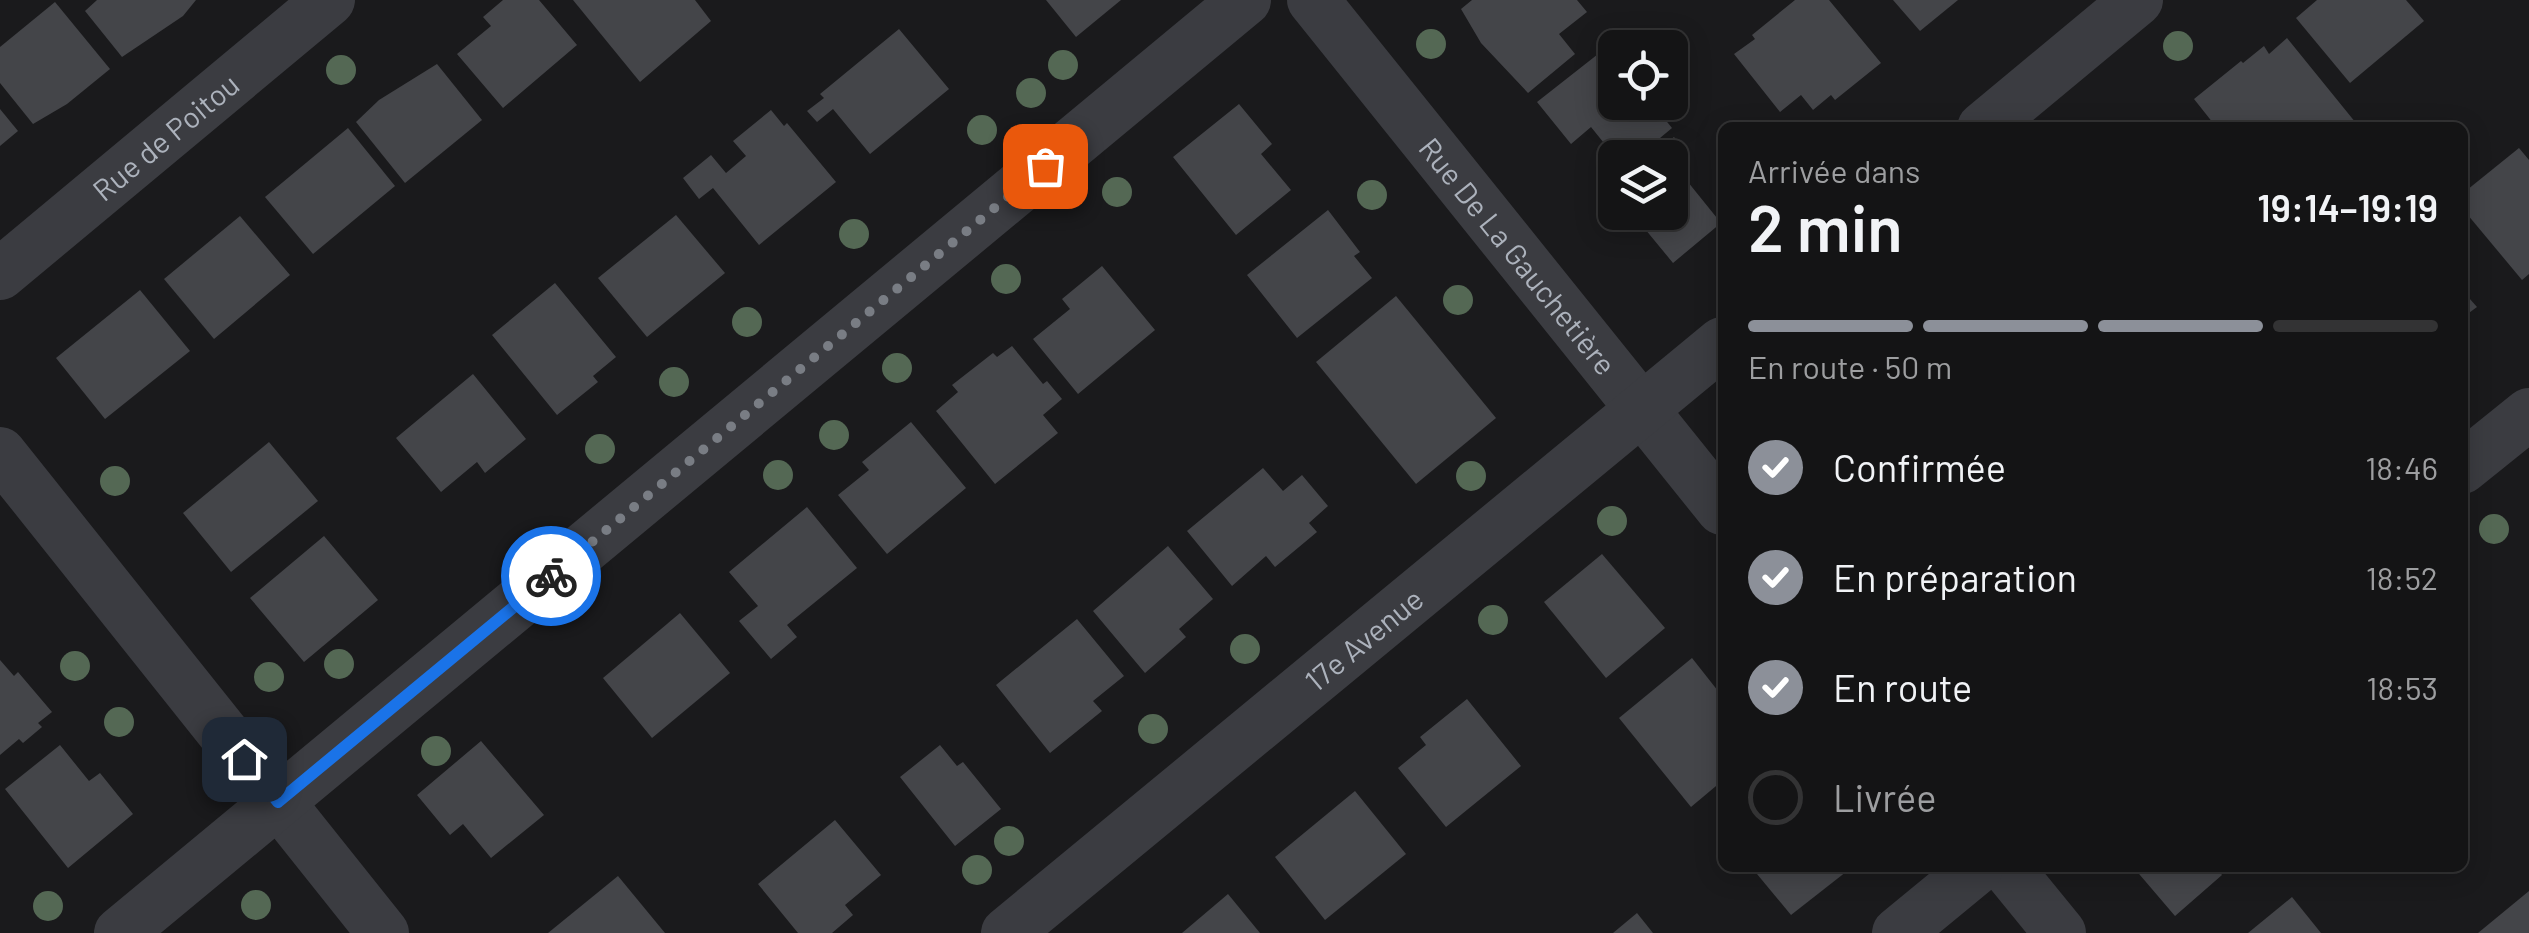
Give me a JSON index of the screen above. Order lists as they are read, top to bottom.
{
  "streets": {
    "street": ["Rue de Poitou", "Rue De La Gauchetière", "17e Avenue"]
  },
  "crossings": [
    ["Rue De La Gauchetière", "17e Avenue"]
  ],
  "page": {
    "heading": ["2 min", "Arrivée dans", "19:14–19:19"],
    "bar": "En route · 50 m",
    "list": [
      ["Confirmée", "18:46"],
      ["En préparation", "18:52"],
      ["En route", "18:53"],
      "Livrée"
    ]
  }
}
